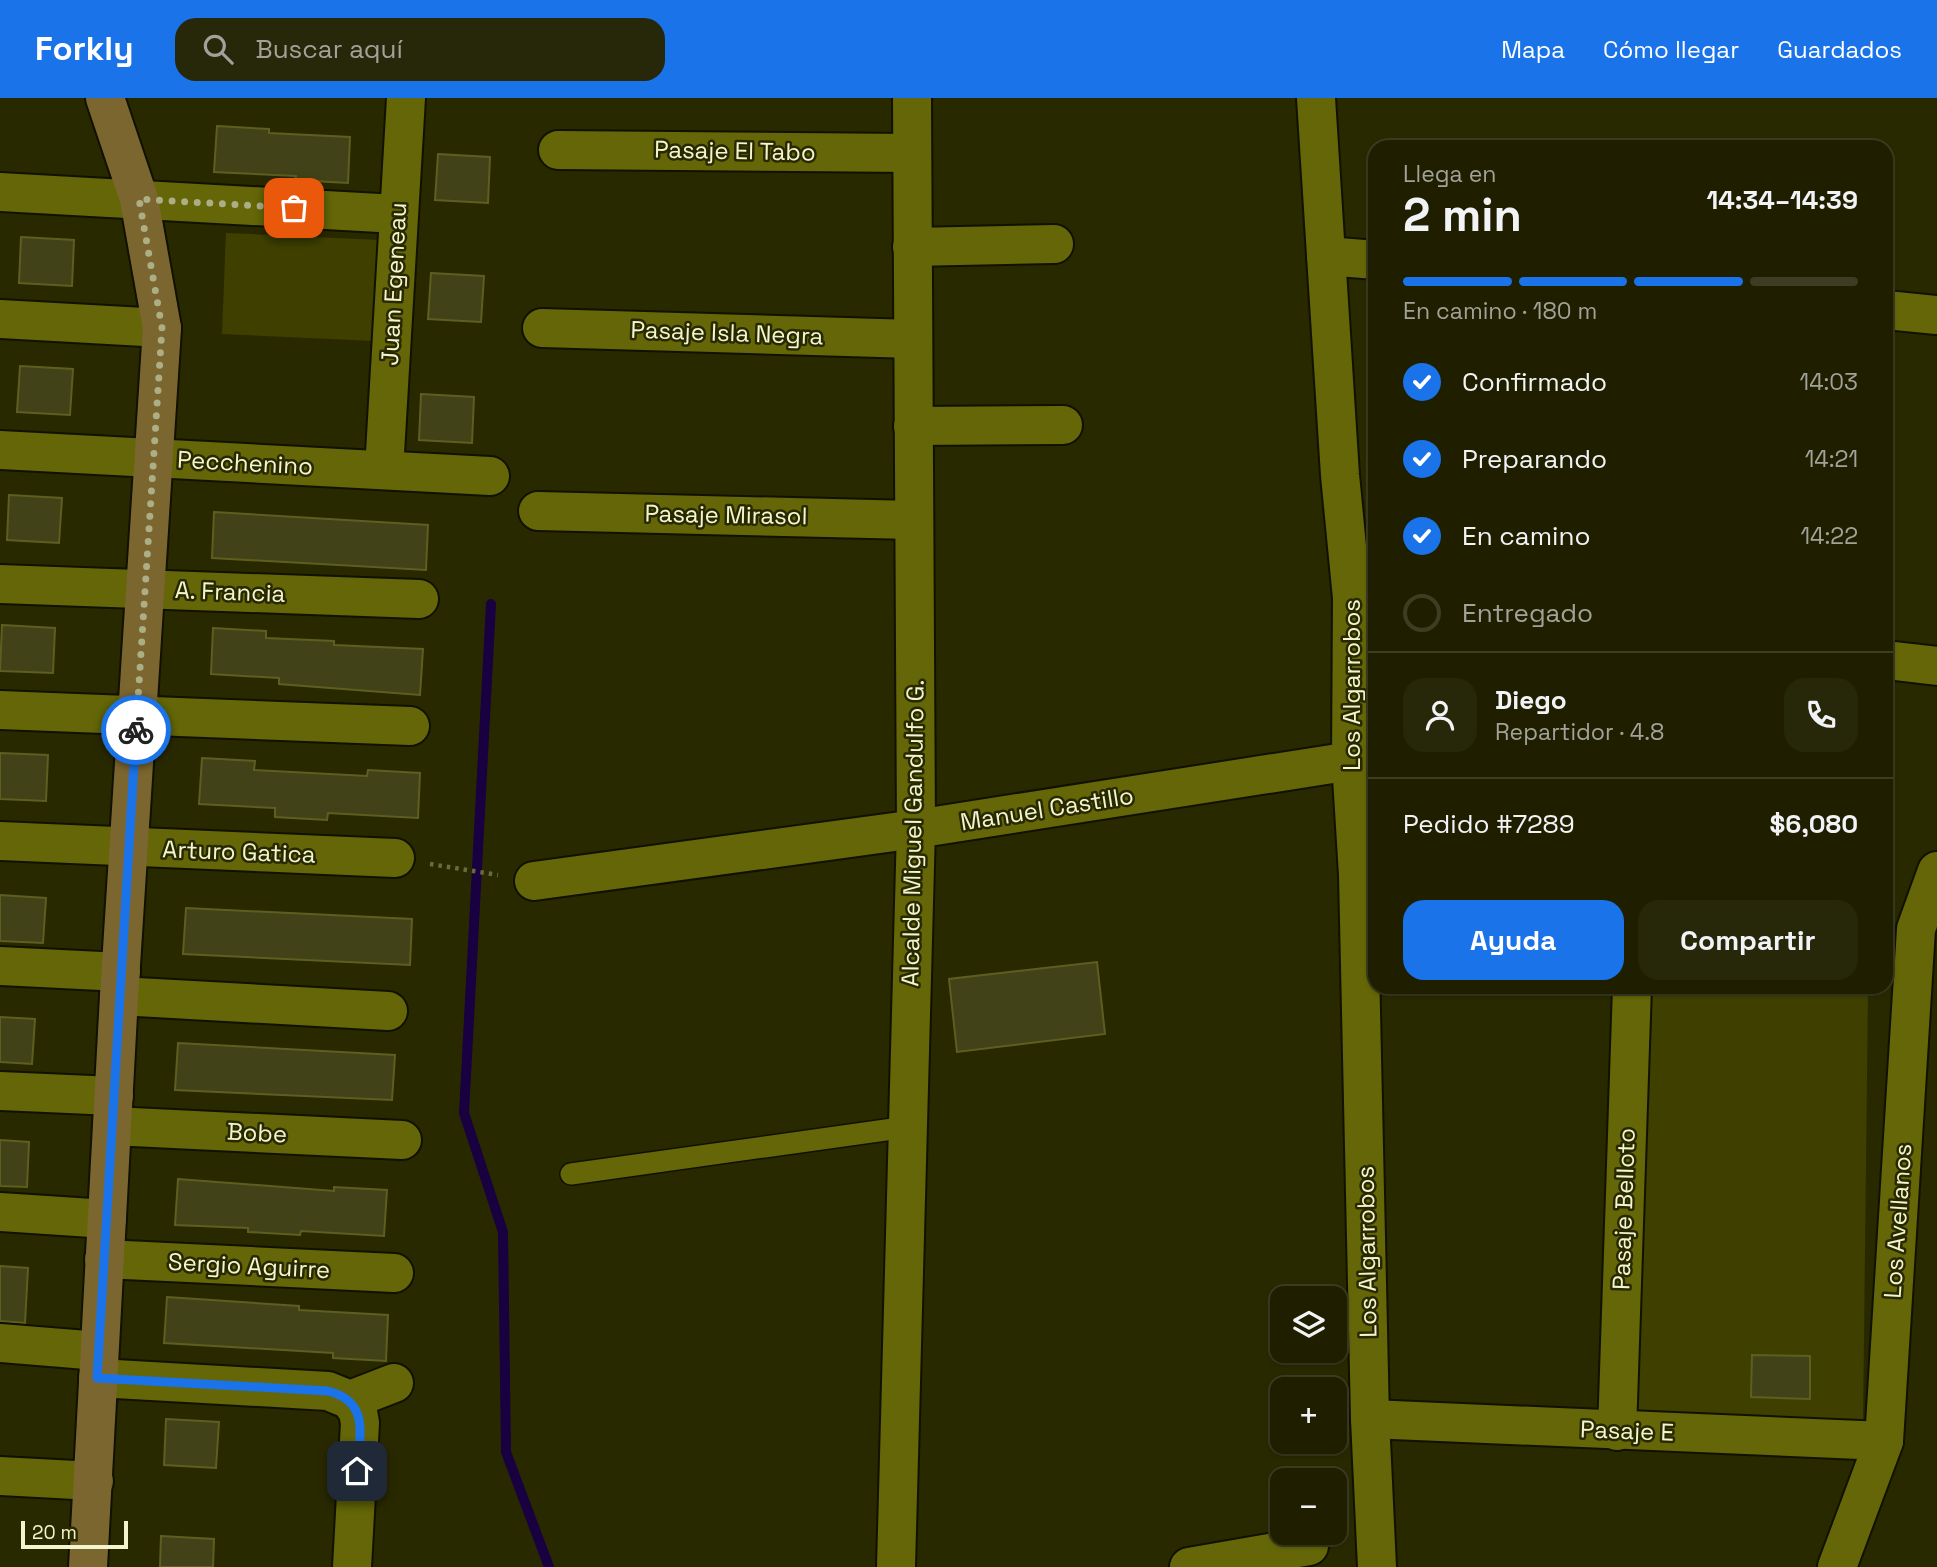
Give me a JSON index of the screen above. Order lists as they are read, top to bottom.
{
  "streets": {
    "street": [
      "Pasaje El Tabo",
      "Juan Egeneau",
      "Pasaje Isla Negra",
      "Pecchenino",
      "Pasaje Mirasol",
      "A. Francia",
      "Los Algarrobos",
      "Manuel Castillo",
      "Alcalde Miguel Gandulfo G.",
      "Arturo Gatica",
      "Bobe",
      "Pasaje Belloto",
      "Los Avellanos",
      "Sergio Aguirre",
      "Pasaje E"
    ]
  },
  "crossings": [
    ["Pasaje El Tabo", "Alcalde Miguel Gandulfo G."],
    ["Juan Egeneau", "Pecchenino"],
    ["Pasaje Isla Negra", "Alcalde Miguel Gandulfo G."],
    ["Pasaje Mirasol", "Alcalde Miguel Gandulfo G."],
    ["Los Algarrobos", "Manuel Castillo"],
    ["Los Algarrobos", "Pasaje E"],
    ["Manuel Castillo", "Alcalde Miguel Gandulfo G."],
    ["Pasaje Belloto", "Pasaje E"],
    ["Los Avellanos", "Pasaje E"]
  ],
  "scale_bar": "20 m",
  "page": {
    "header": "Forkly",
    "search": "Buscar aquí",
    "nav": ["Mapa", "Cómo llegar", "Guardados"],
    "heading": ["2 min", "Llega en", "14:34–14:39"],
    "panel": [
      "Diego",
      "Repartidor · 4.8",
      "Pedido #7289",
      "$6,080"
    ],
    "bar": "En camino · 180 m",
    "list": [
      ["Confirmado", "14:03"],
      ["Preparando", "14:21"],
      ["En camino", "14:22"],
      "Entregado"
    ],
    "buttons": ["Ayuda", "Compartir"],
    "map_buttons": ["+", "−"],
    "scale": "20 m"
  }
}
